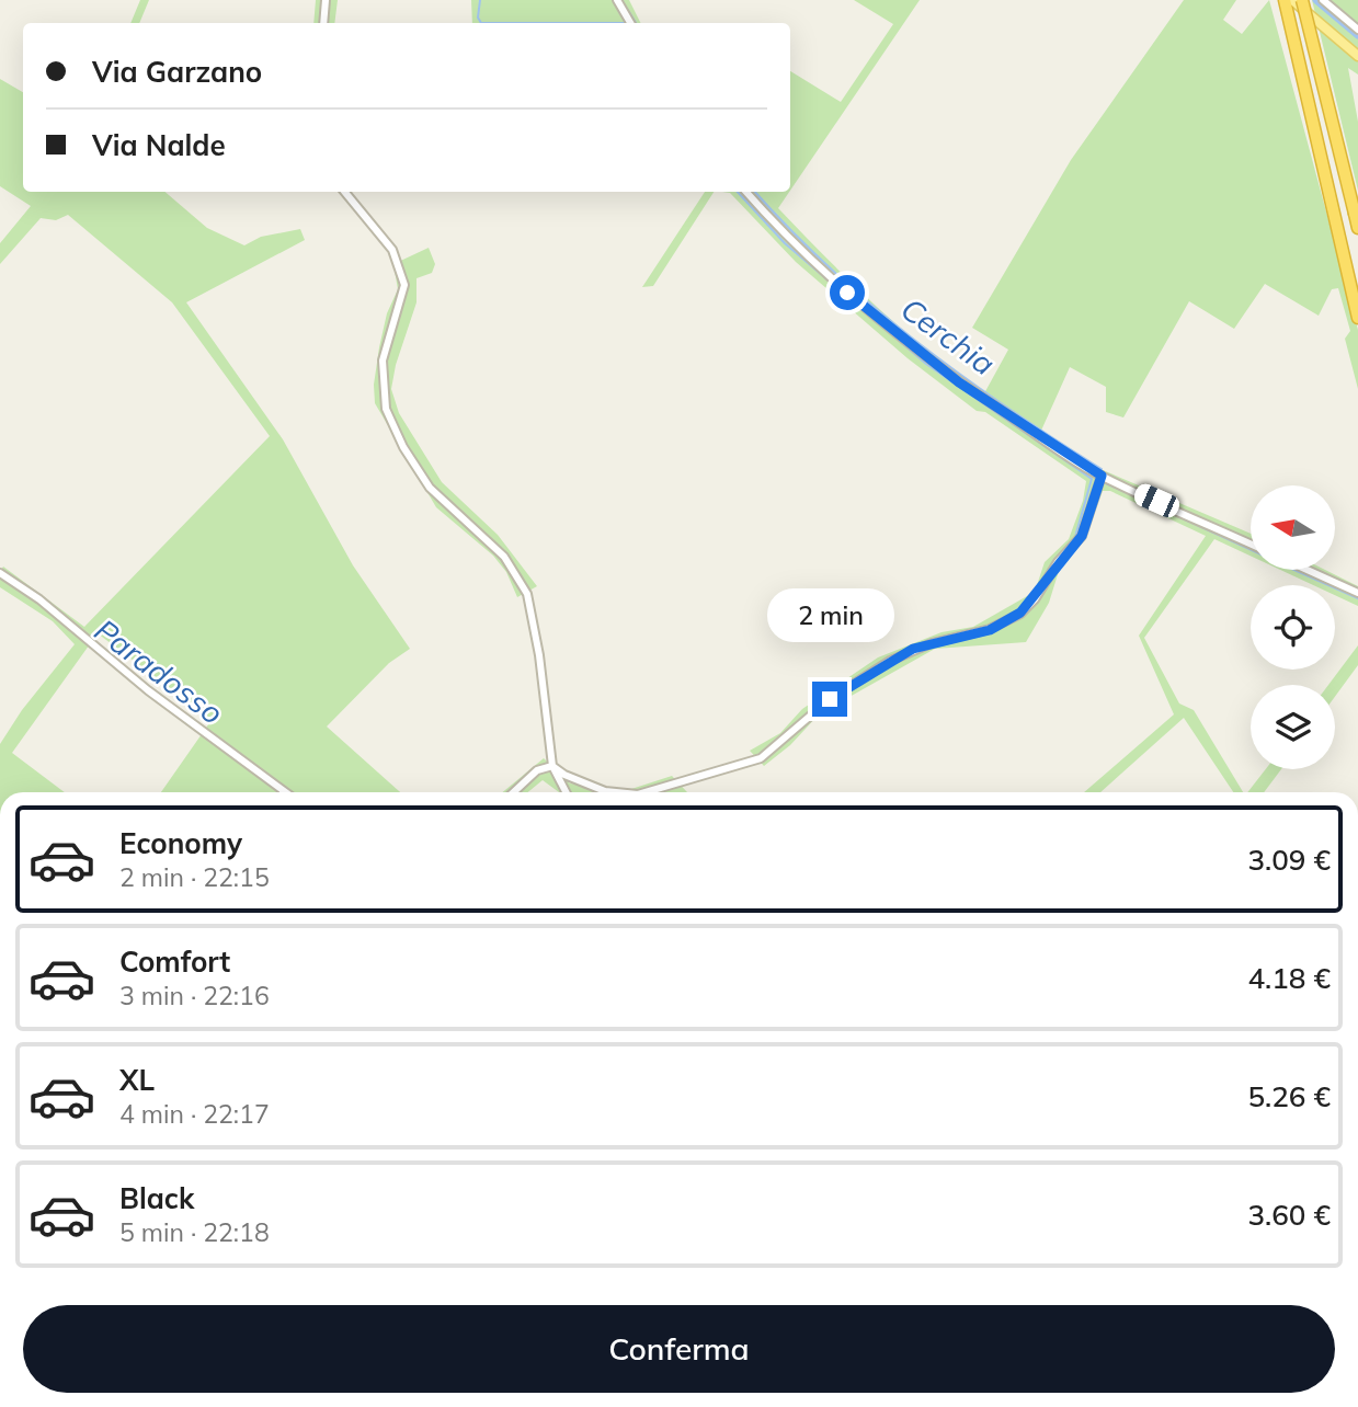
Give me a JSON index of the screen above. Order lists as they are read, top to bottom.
{
  "water": ["Cerchia", "Paradosso"],
  "north": "left",
  "page": {
    "banner": ["Via Garzano", "Via Nalde"],
    "bubble": "2 min",
    "list": [
      {
        "name": "Economy",
        "note": "2 min · 22:15",
        "value": "3.09 €"
      },
      {
        "name": "Comfort",
        "note": "3 min · 22:16",
        "value": "4.18 €"
      },
      {
        "name": "XL",
        "note": "4 min · 22:17",
        "value": "5.26 €"
      },
      {
        "name": "Black",
        "note": "5 min · 22:18",
        "value": "3.60 €"
      }
    ],
    "buttons": "Conferma"
  }
}
